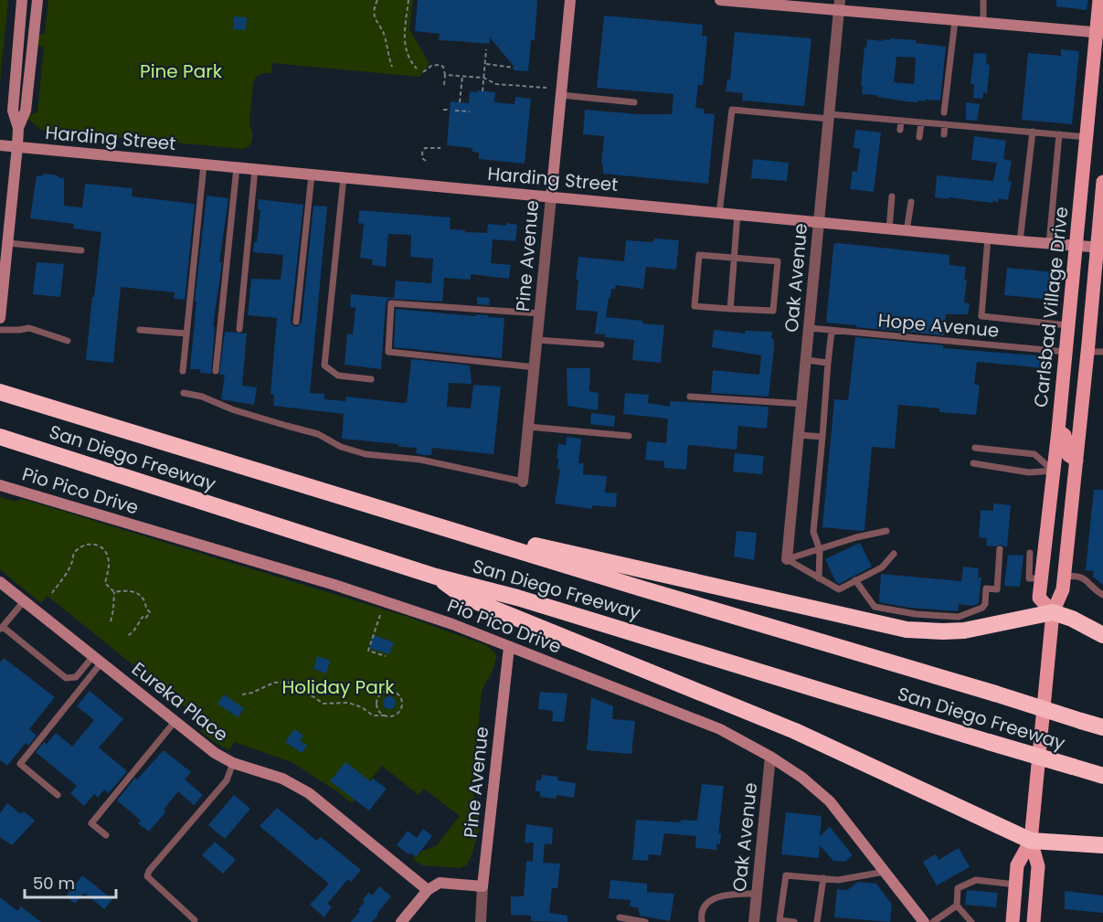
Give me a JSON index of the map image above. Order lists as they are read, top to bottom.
{
  "streets": {
    "highway": ["San Diego Freeway"],
    "main road": ["Carlsbad Village Drive"],
    "street": [
      "Harding Street",
      "Pine Avenue",
      "Oak Avenue",
      "Pio Pico Drive",
      "Eureka Place"
    ],
    "lane": ["Hope Avenue"]
  },
  "crossings": [
    ["Harding Street", "Pine Avenue"],
    ["Harding Street", "Oak Avenue"],
    ["Harding Street", "Carlsbad Village Drive"],
    ["Pine Avenue", "Pio Pico Drive"],
    ["Oak Avenue", "Hope Avenue"],
    ["Oak Avenue", "Pio Pico Drive"],
    ["Carlsbad Village Drive", "Hope Avenue"]
  ],
  "parks": ["Pine Park", "Holiday Park"],
  "scale_bar": "50 m"
}
